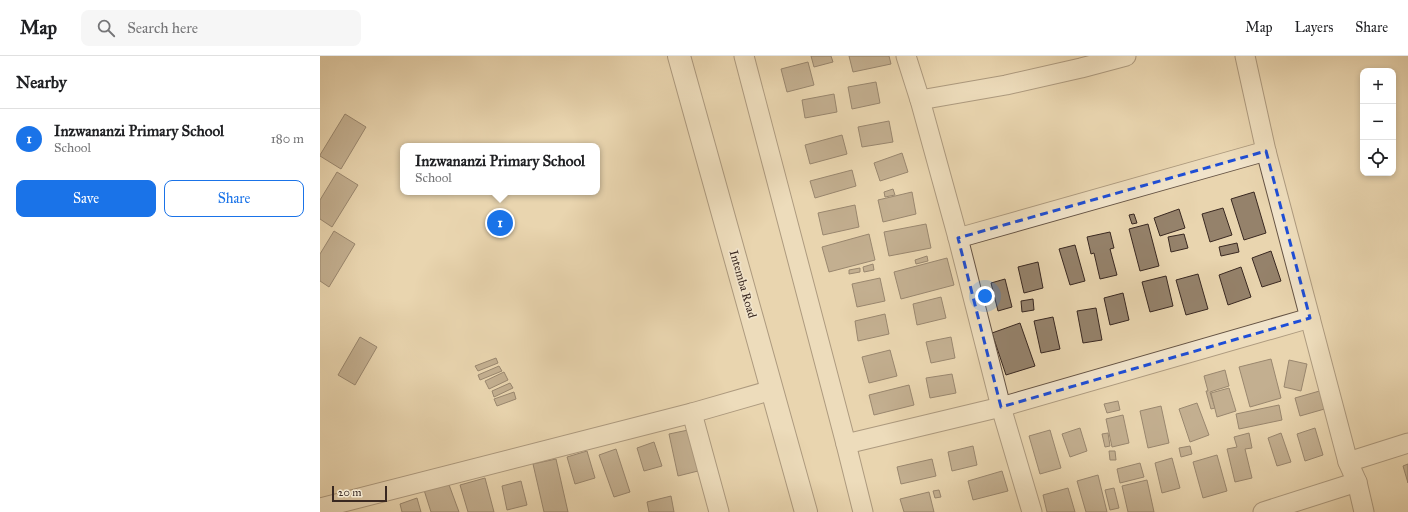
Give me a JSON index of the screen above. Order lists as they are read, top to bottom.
{
  "streets": {
    "street": ["Intemba Road"]
  },
  "scale_bar": "20 m",
  "page": {
    "header": "Map",
    "search": "Search here",
    "nav": ["Map", "Layers", "Share"],
    "heading": "Nearby",
    "map_buttons": ["+", "−"],
    "list": [
      {
        "mark": "1",
        "name": "Inzwananzi Primary School",
        "note": "School",
        "value": "180 m"
      }
    ],
    "popup": ["Inzwananzi Primary School", "School"],
    "buttons": ["Save", "Share"],
    "pins": "1",
    "scale": "20 m"
  }
}
